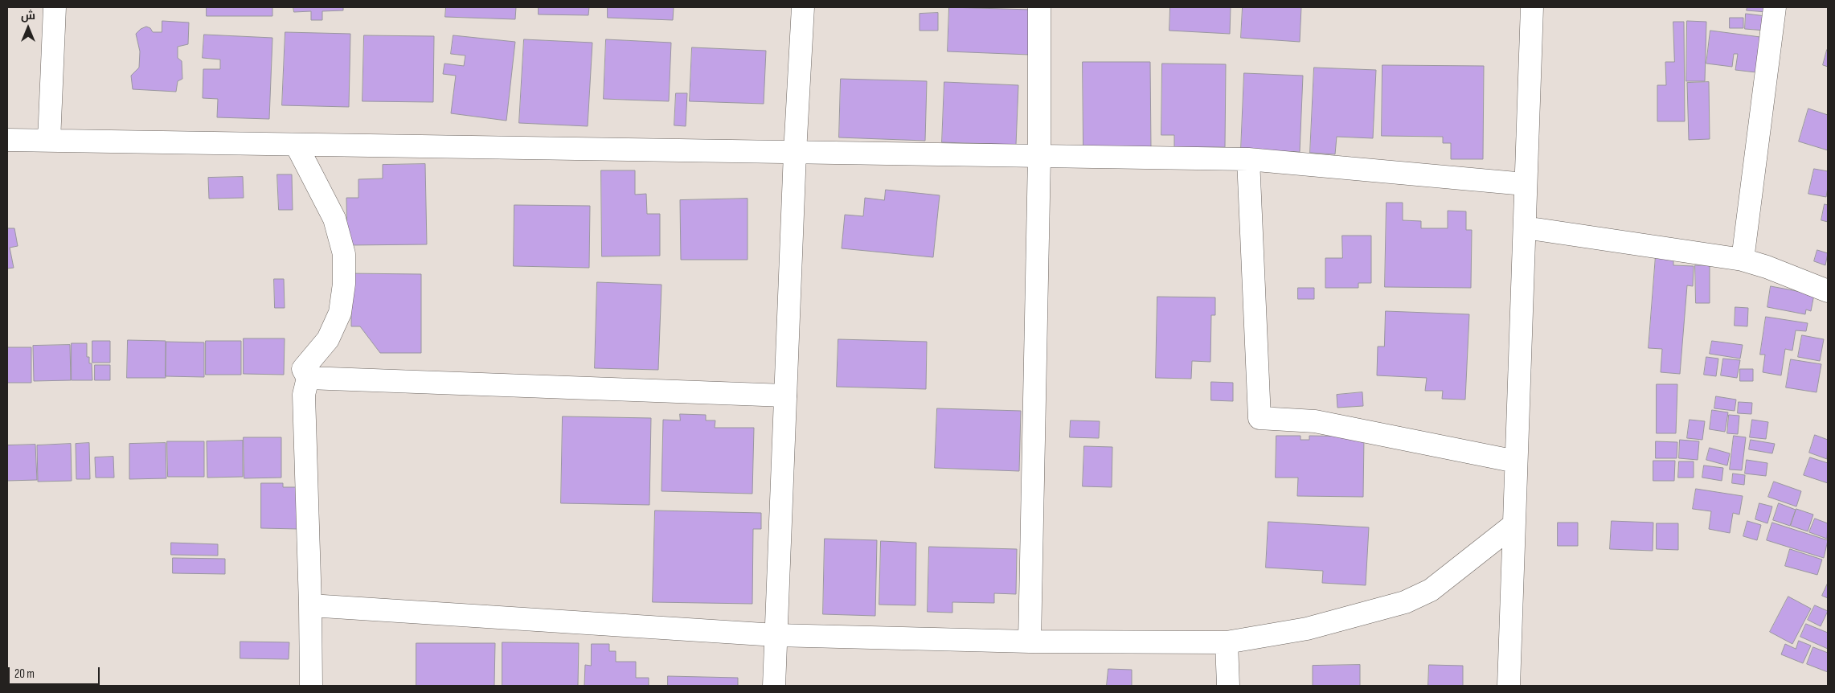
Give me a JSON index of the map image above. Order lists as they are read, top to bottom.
{
  "scale_bar": "20 m",
  "north": "top"
}
